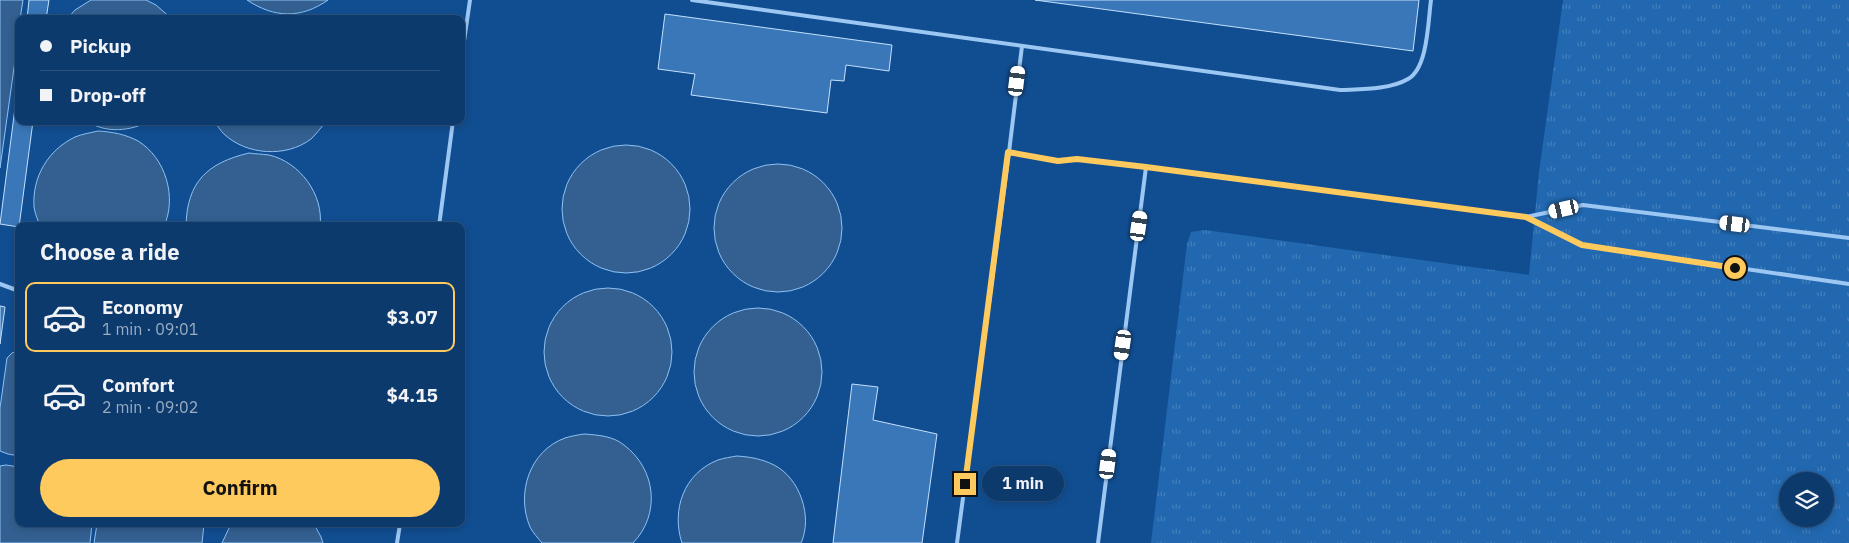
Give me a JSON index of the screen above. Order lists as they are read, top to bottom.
{
  "page": {
    "banner": ["Pickup", "Drop-off"],
    "heading": "Choose a ride",
    "list": [
      {
        "name": "Economy",
        "note": "1 min · 09:01",
        "value": "$3.07"
      },
      {
        "name": "Comfort",
        "note": "2 min · 09:02",
        "value": "$4.15"
      }
    ],
    "buttons": "Confirm",
    "bubble": "1 min"
  }
}
